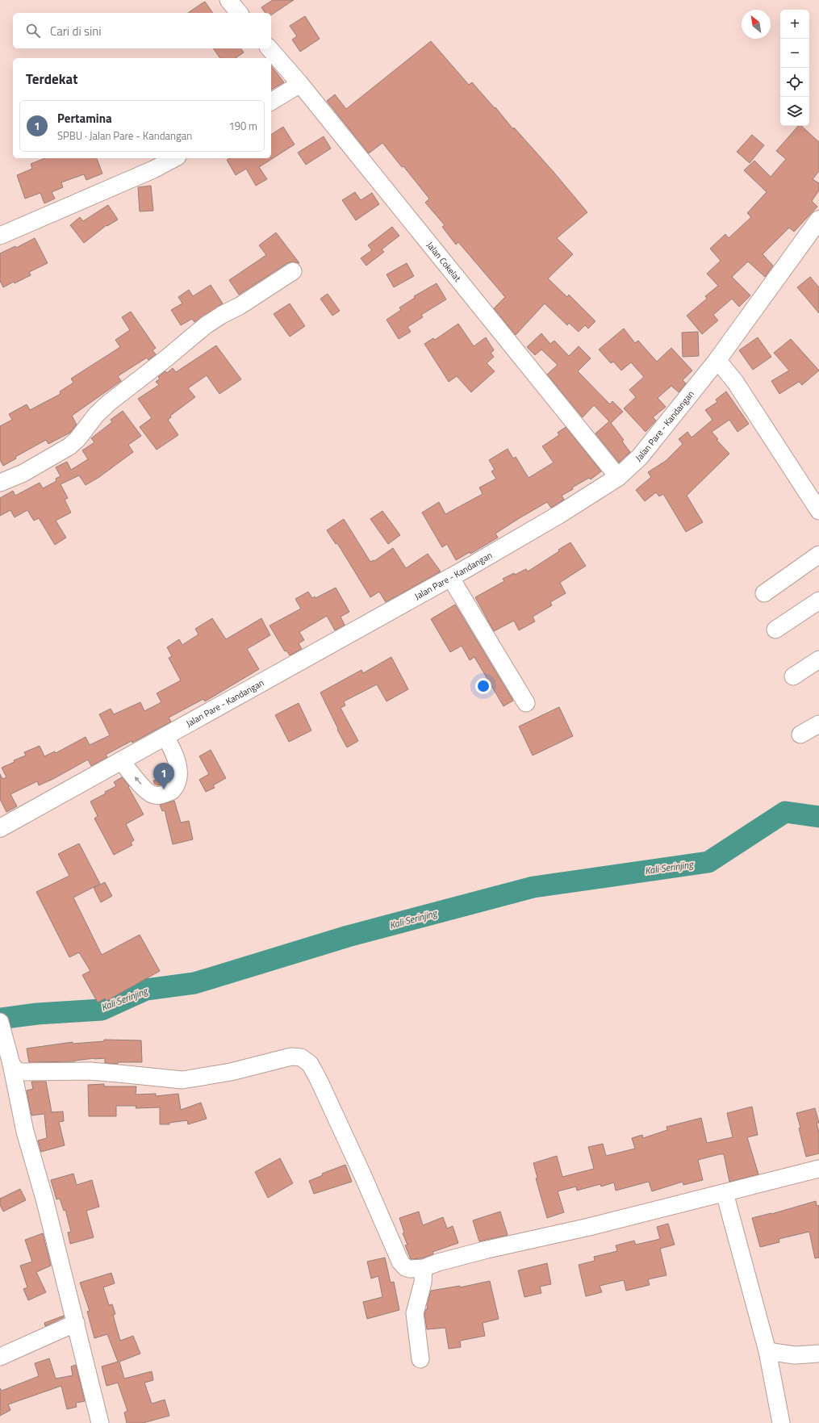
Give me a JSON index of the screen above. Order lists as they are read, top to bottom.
{
  "streets": {
    "main road": ["Jalan Pare - Kandangan"],
    "street": ["Jalan Cokelat"]
  },
  "crossings": [
    ["Jalan Cokelat", "Jalan Pare - Kandangan"]
  ],
  "water": ["Kali Serinjing"],
  "north": "top left",
  "page": {
    "map_buttons": ["+", "−"],
    "search": "Cari di sini",
    "heading": "Terdekat",
    "list": [
      {
        "mark": "1",
        "name": "Pertamina",
        "note": "SPBU · Jalan Pare - Kandangan",
        "value": "190 m"
      }
    ],
    "pins": "1"
  }
}
